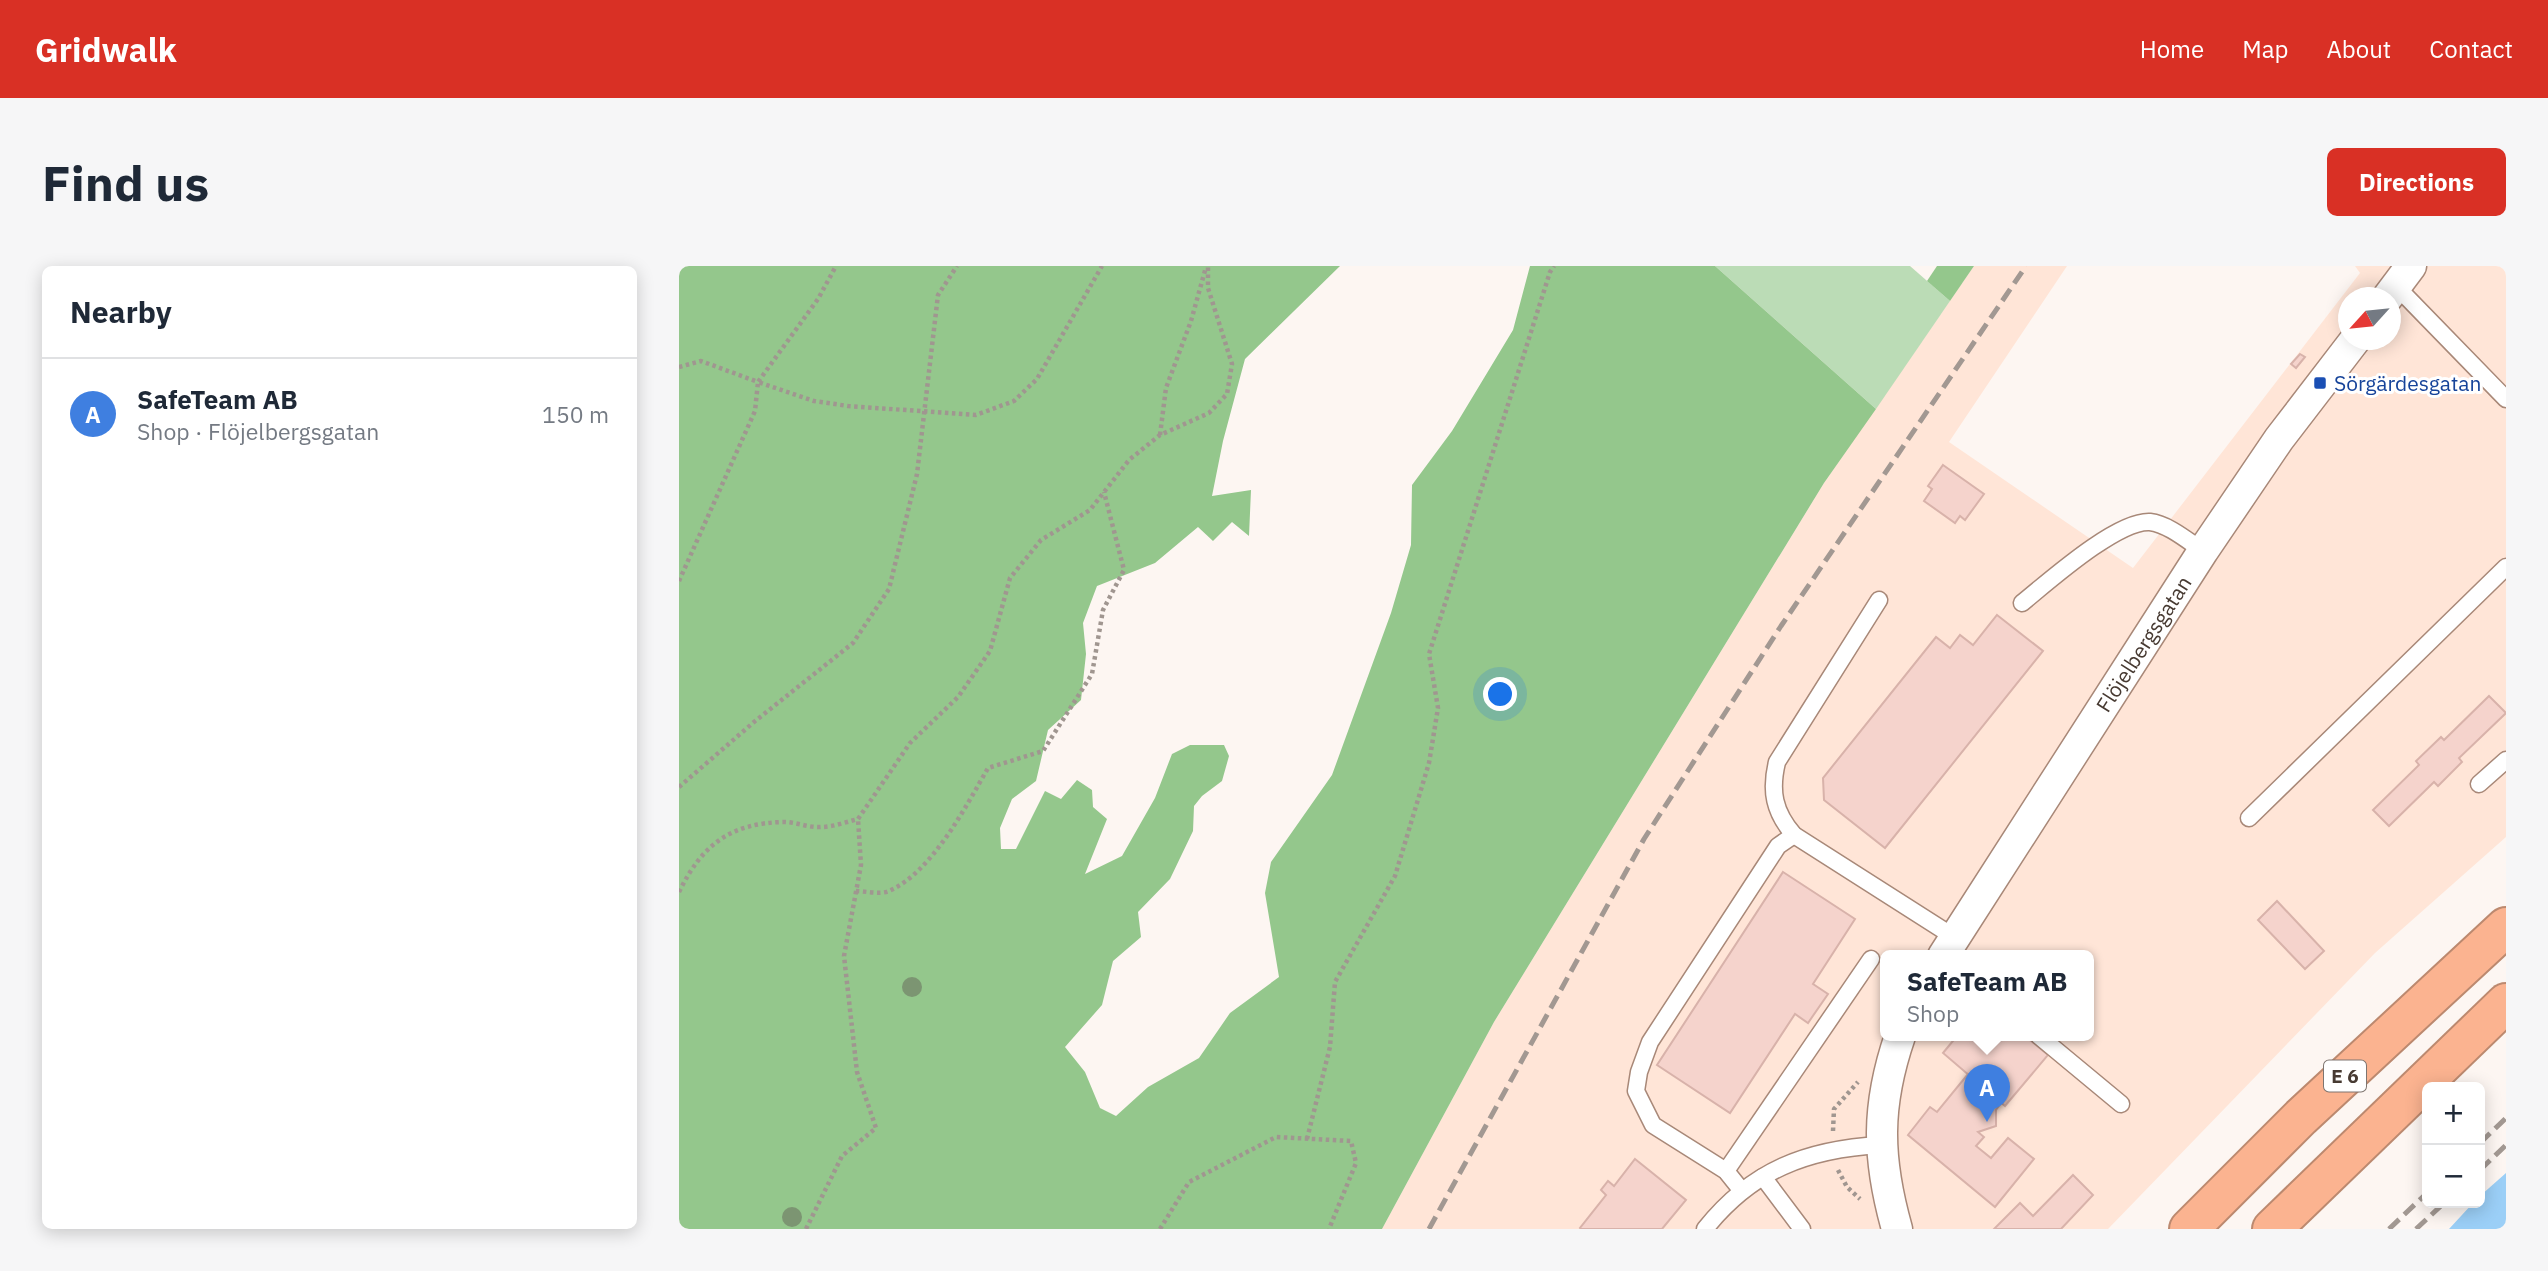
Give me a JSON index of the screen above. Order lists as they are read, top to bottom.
{
  "streets": {
    "highway": ["E 6"],
    "street": ["Flöjelbergsgatan"]
  },
  "places": {
    "transit": ["Sörgärdesgatan"]
  },
  "north": "bottom left",
  "page": {
    "header": "Gridwalk",
    "nav": [
      "Home",
      "Map",
      "About",
      "Contact"
    ],
    "buttons": "Directions",
    "title": "Find us",
    "heading": "Nearby",
    "list": [
      {
        "mark": "A",
        "name": "SafeTeam AB",
        "note": "Shop · Flöjelbergsgatan",
        "value": "150 m"
      }
    ],
    "popup": ["SafeTeam AB", "Shop"],
    "pins": "A",
    "map_buttons": ["+", "−"]
  }
}
